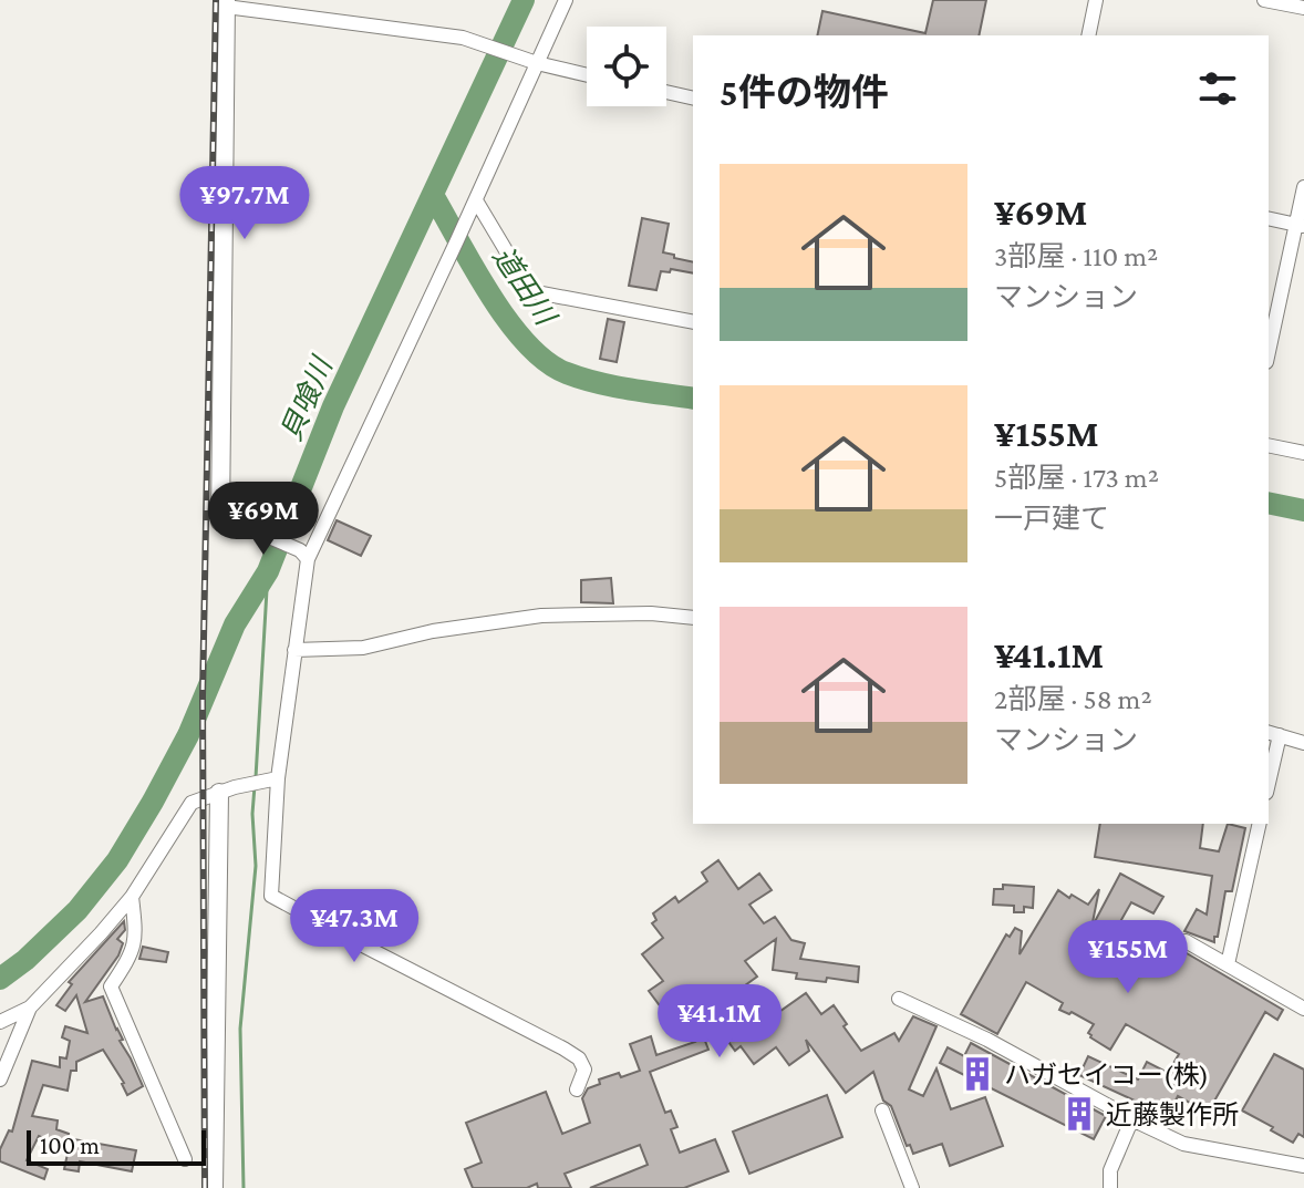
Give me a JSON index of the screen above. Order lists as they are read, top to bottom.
{
  "water": ["道田川", "貝喰川"],
  "places": {
    "building": ["ハガセイコー(株)", "近藤製作所"]
  },
  "scale_bar": "100 m",
  "page": {
    "heading": "5件の物件",
    "list": [
      {
        "name": "¥69M",
        "note": "3部屋 · 110 m² · マンション"
      },
      {
        "name": "¥155M",
        "note": "5部屋 · 173 m² · 一戸建て"
      },
      {
        "name": "¥41.1M",
        "note": "2部屋 · 58 m² · マンション"
      }
    ],
    "price": [
      "¥97.7M",
      "¥69M",
      "¥47.3M",
      "¥155M",
      "¥41.1M"
    ],
    "scale": "100 m"
  }
}
